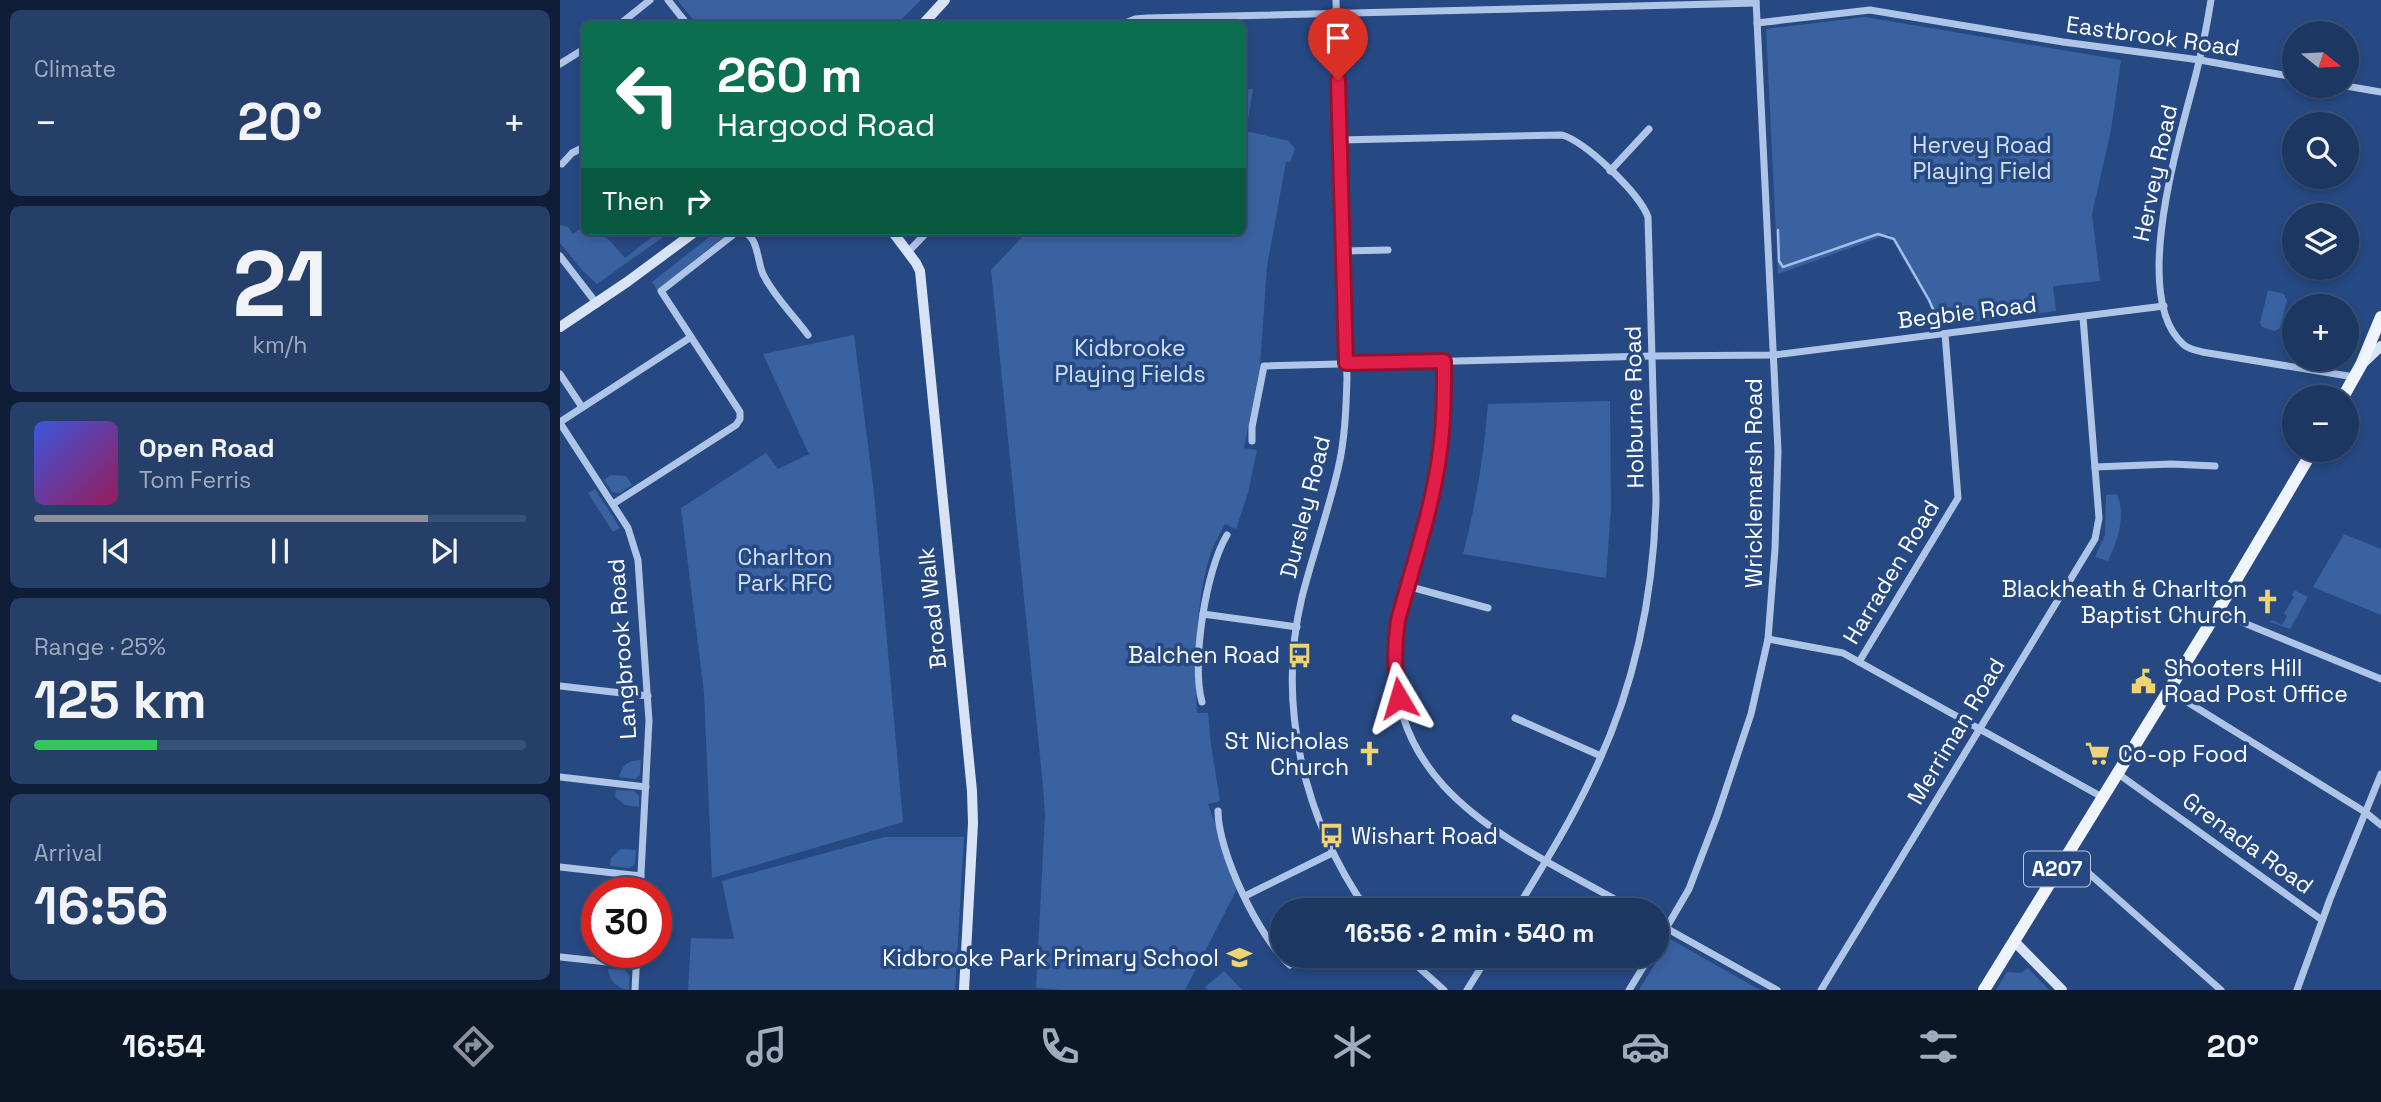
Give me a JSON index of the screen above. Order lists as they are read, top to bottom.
{
  "streets": {
    "main road": ["A207"],
    "street": [
      "Eastbrook Road",
      "Hervey Road",
      "Begbie Road",
      "Holburne Road",
      "Wricklemarsh Road",
      "Dursley Road",
      "Harraden Road",
      "Broad Walk",
      "Langbrook Road",
      "Merriman Road",
      "Grenada Road"
    ]
  },
  "crossings": [
    ["Eastbrook Road", "Hervey Road"],
    ["Eastbrook Road", "Wricklemarsh Road"],
    ["Hervey Road", "Begbie Road"],
    ["Begbie Road", "Holburne Road"],
    ["Begbie Road", "Wricklemarsh Road"],
    ["Begbie Road", "Dursley Road"],
    ["Begbie Road", "Harraden Road"],
    ["Begbie Road", "Merriman Road"],
    ["Holburne Road", "Dursley Road"],
    ["Grenada Road", "A207"]
  ],
  "parks": ["Hervey Road Playing Field", "Kidbrooke Playing Fields", "Charlton Park RFC"],
  "places": {
    "church": ["Blackheath & Charlton Baptist Church", "St Nicholas Church"],
    "bus stop": ["Balchen Road", "Wishart Road"],
    "public building": ["Shooters Hill Road Post Office"],
    "supermarket": ["Co-op Food"],
    "school or university": ["Kidbrooke Park Primary School"]
  },
  "north": "right",
  "page": {
    "tile": [
      "Climate",
      ["21", "km/h"],
      ["Range · 25%", "125 km"],
      ["Arrival", "16:56"]
    ],
    "map_buttons": ["+", "−"],
    "turn": ["260 m", "Hargood Road"],
    "heat": ["−", "20°", "+"],
    "then": "Then",
    "song": ["Open Road", "Tom Ferris"],
    "limit": "30",
    "trip": "16:56 · 2 min · 540 m",
    "tabs": ["16:54", "20°"]
  }
}
